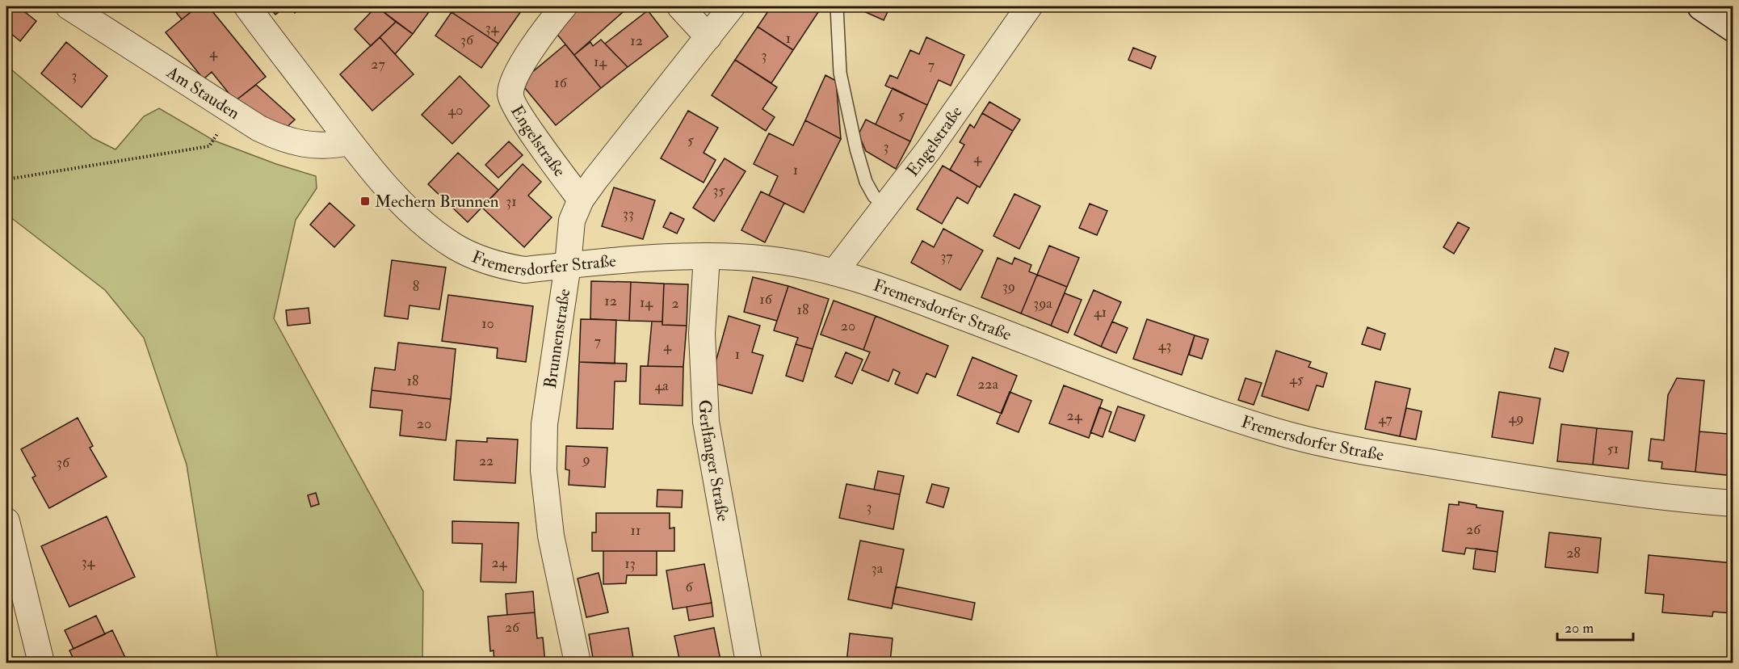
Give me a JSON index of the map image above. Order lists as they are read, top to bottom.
{
  "streets": {
    "street": [
      "Am Stauden",
      "Engelstraße",
      "Fremersdorfer Straße",
      "Brunnenstraße",
      "Gerlfanger Straße"
    ]
  },
  "crossings": [
    ["Am Stauden", "Fremersdorfer Straße"],
    ["Engelstraße", "Fremersdorfer Straße"],
    ["Engelstraße", "Brunnenstraße"],
    ["Fremersdorfer Straße", "Brunnenstraße"],
    ["Fremersdorfer Straße", "Gerlfanger Straße"]
  ],
  "places": {
    "transit": ["Mechern Brunnen"]
  },
  "house_numbers": [
    "34",
    "1",
    "36",
    "12",
    "4",
    "3",
    "14",
    "27",
    "7",
    "3",
    "16",
    "40",
    "5",
    "5",
    "3",
    "4",
    "1",
    "35",
    "31",
    "33",
    "37",
    "8",
    "39",
    "16",
    "12",
    "14",
    "2",
    "39a",
    "18",
    "41",
    "10",
    "20",
    "7",
    "43",
    "4",
    "1",
    "45",
    "18",
    "22a",
    "4a",
    "24",
    "49",
    "47",
    "20",
    "51",
    "9",
    "22",
    "36",
    "3",
    "26",
    "11",
    "28",
    "34",
    "24",
    "13",
    "3a",
    "6",
    "26"
  ],
  "scale_bar": "20 m"
}
